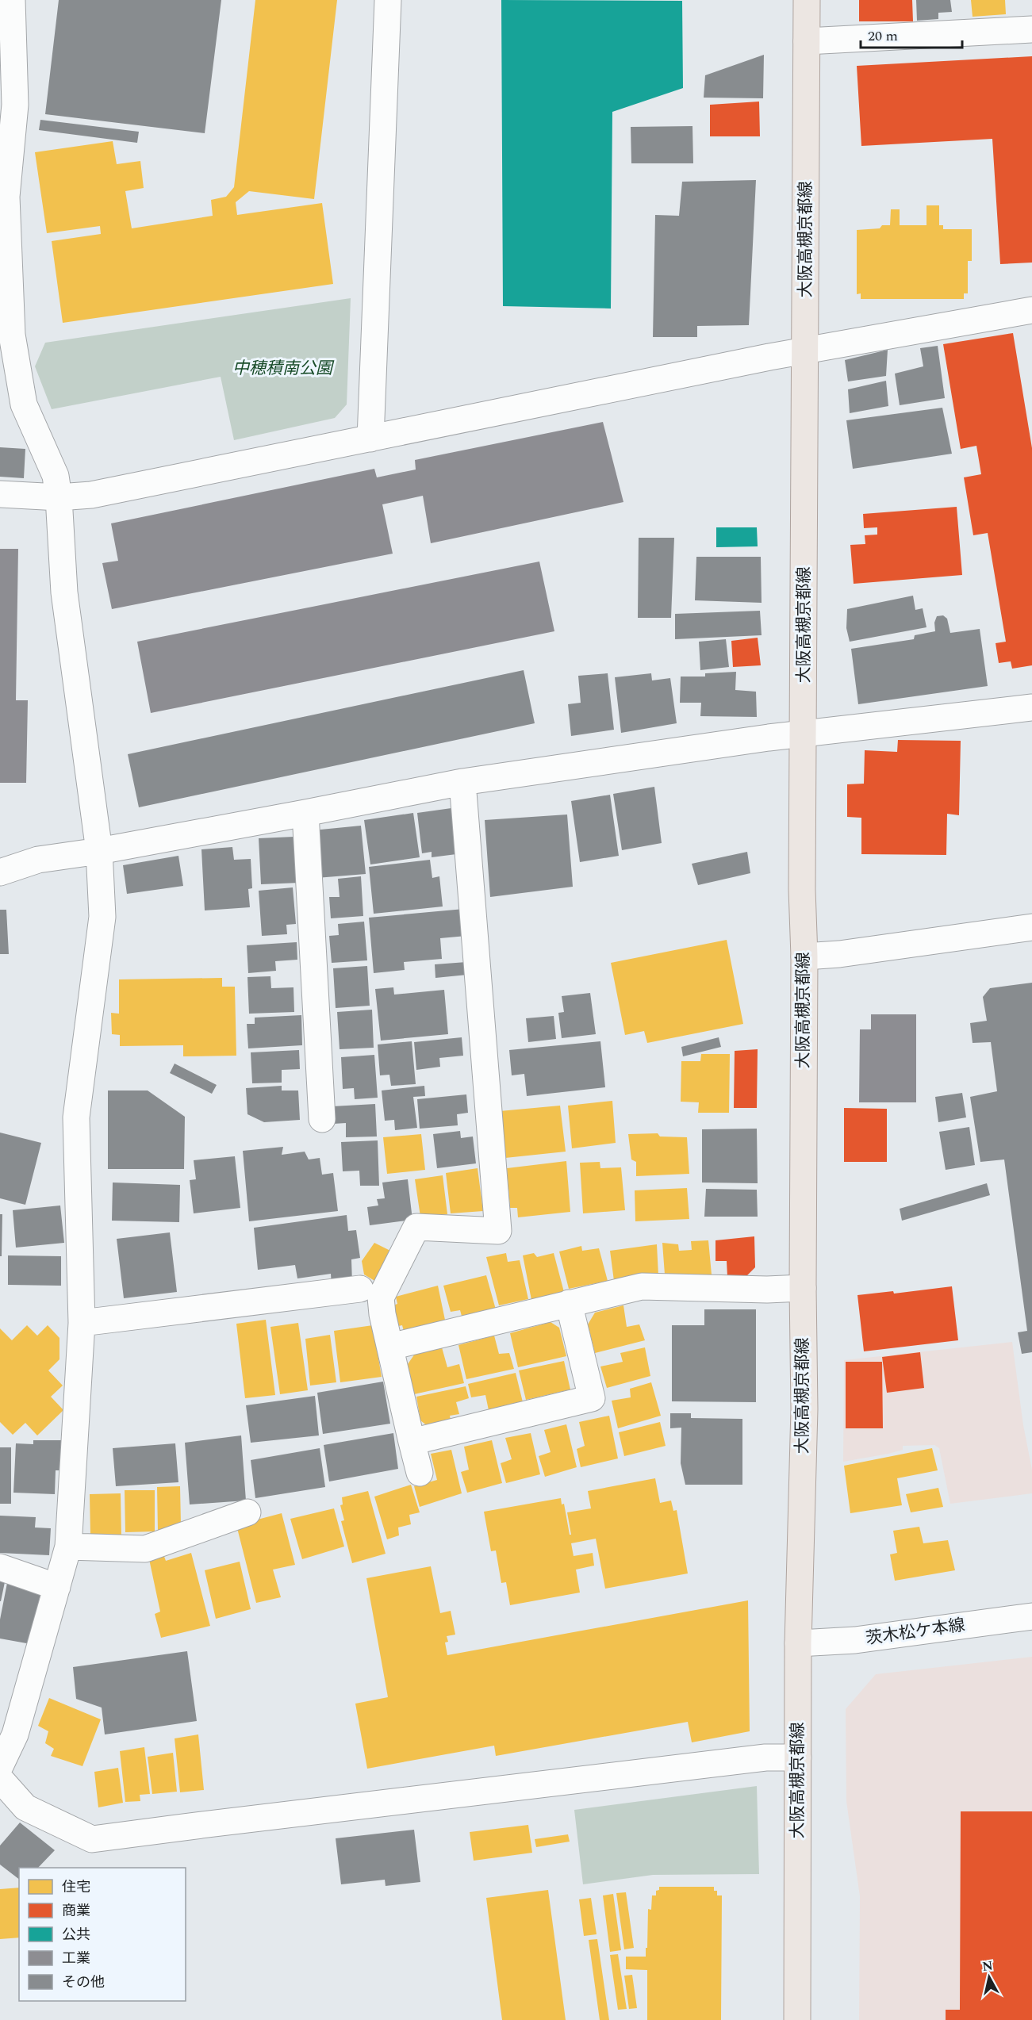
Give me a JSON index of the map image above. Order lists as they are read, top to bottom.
{
  "streets": {
    "main road": ["大阪高槻京都線"],
    "street": ["茨木松ケ本線"]
  },
  "crossings": [
    ["大阪高槻京都線", "茨木松ケ本線"]
  ],
  "parks": ["中穂積南公園"],
  "legend": [
    "住宅",
    "商業",
    "公共",
    "工業",
    "その他"
  ],
  "scale_bar": "20 m",
  "north": "top"
}
